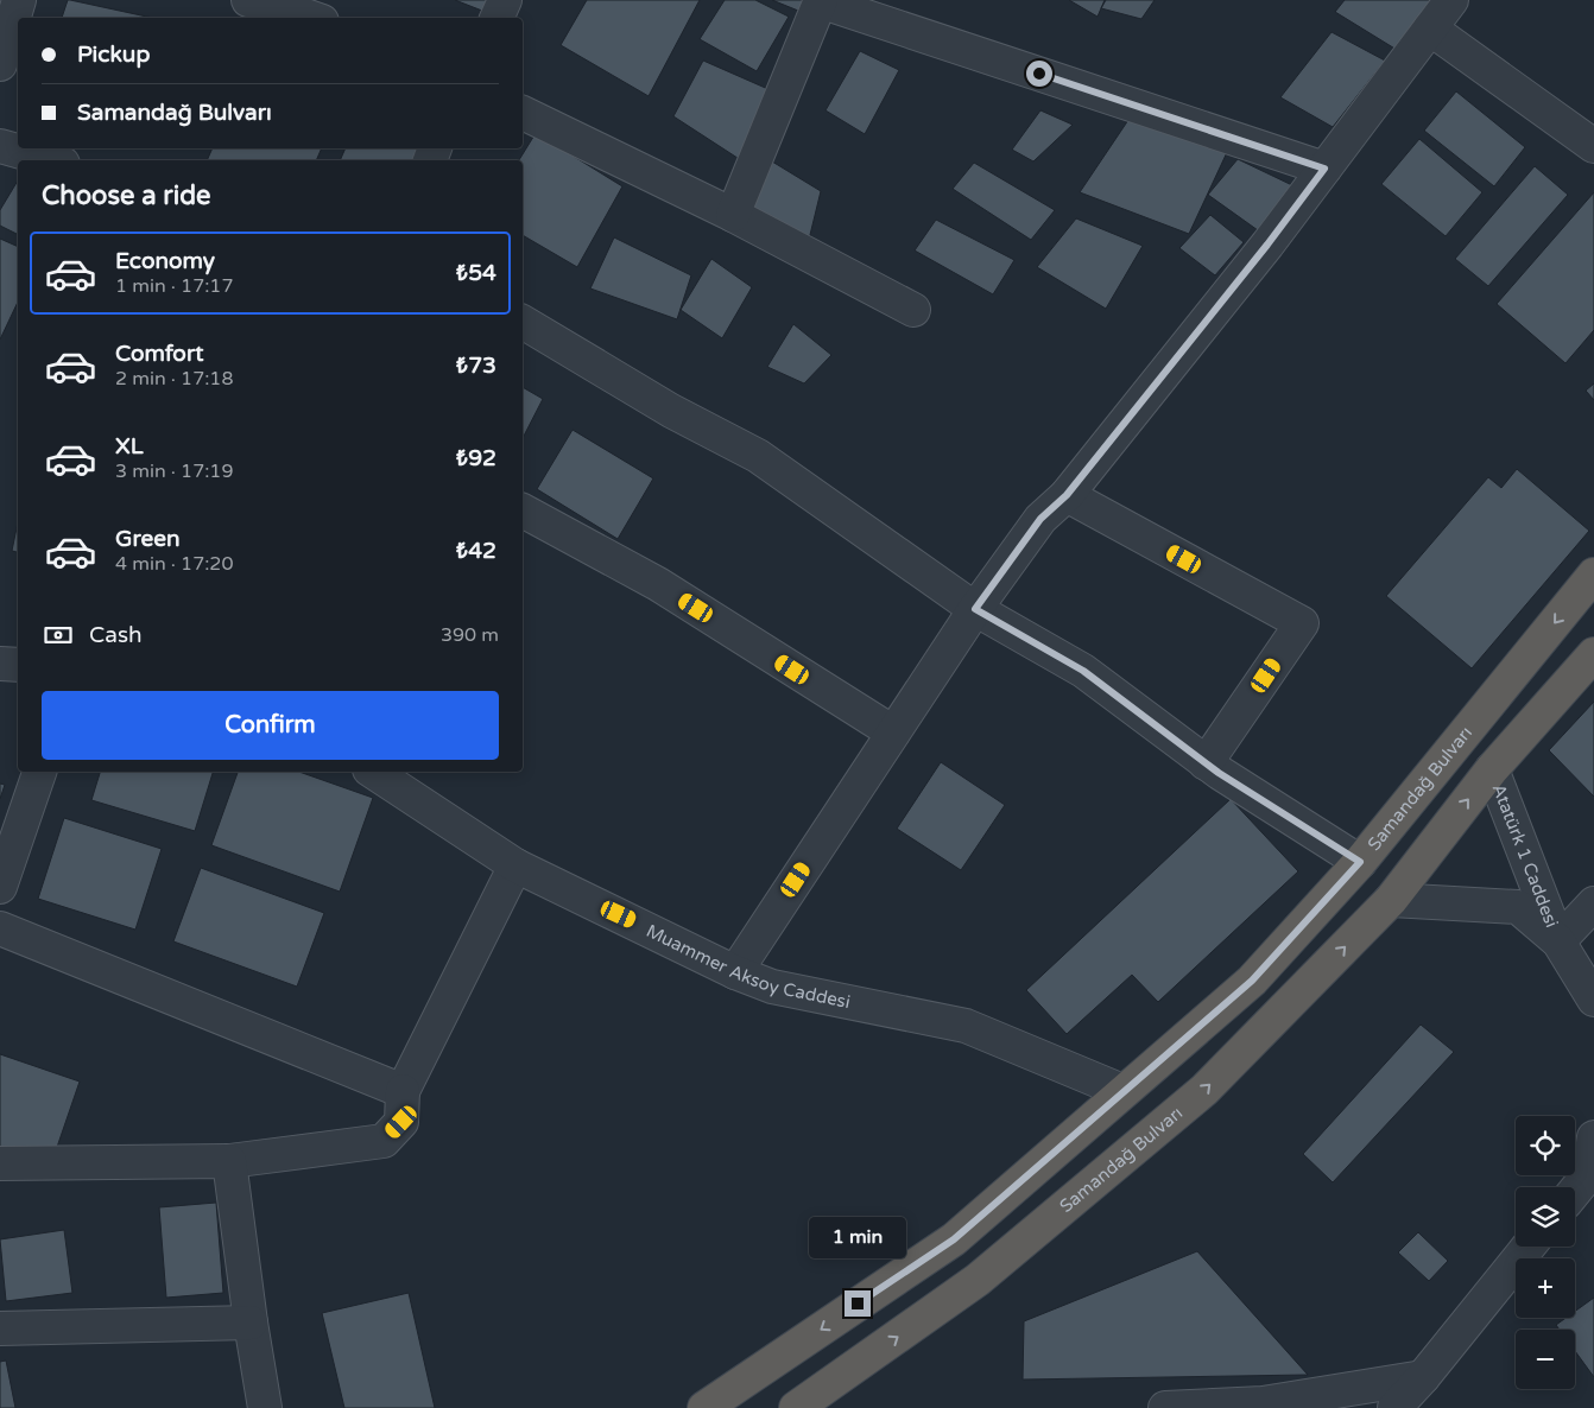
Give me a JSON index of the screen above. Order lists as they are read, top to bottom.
{
  "streets": {
    "highway": ["Samandağ Bulvarı"],
    "street": ["Atatürk 1 Caddesi", "Muammer Aksoy Caddesi"]
  },
  "crossings": [
    ["Samandağ Bulvarı", "Atatürk 1 Caddesi"],
    ["Samandağ Bulvarı", "Muammer Aksoy Caddesi"]
  ],
  "page": {
    "banner": ["Pickup", "Samandağ Bulvarı"],
    "heading": "Choose a ride",
    "list": [
      {
        "name": "Economy",
        "note": "1 min · 17:17",
        "value": "₺54"
      },
      {
        "name": "Comfort",
        "note": "2 min · 17:18",
        "value": "₺73"
      },
      {
        "name": "XL",
        "note": "3 min · 17:19",
        "value": "₺92"
      },
      {
        "name": "Green",
        "note": "4 min · 17:20",
        "value": "₺42"
      }
    ],
    "pay": ["Cash", "390 m"],
    "buttons": "Confirm",
    "map_buttons": ["+", "−"],
    "bubble": "1 min"
  }
}
